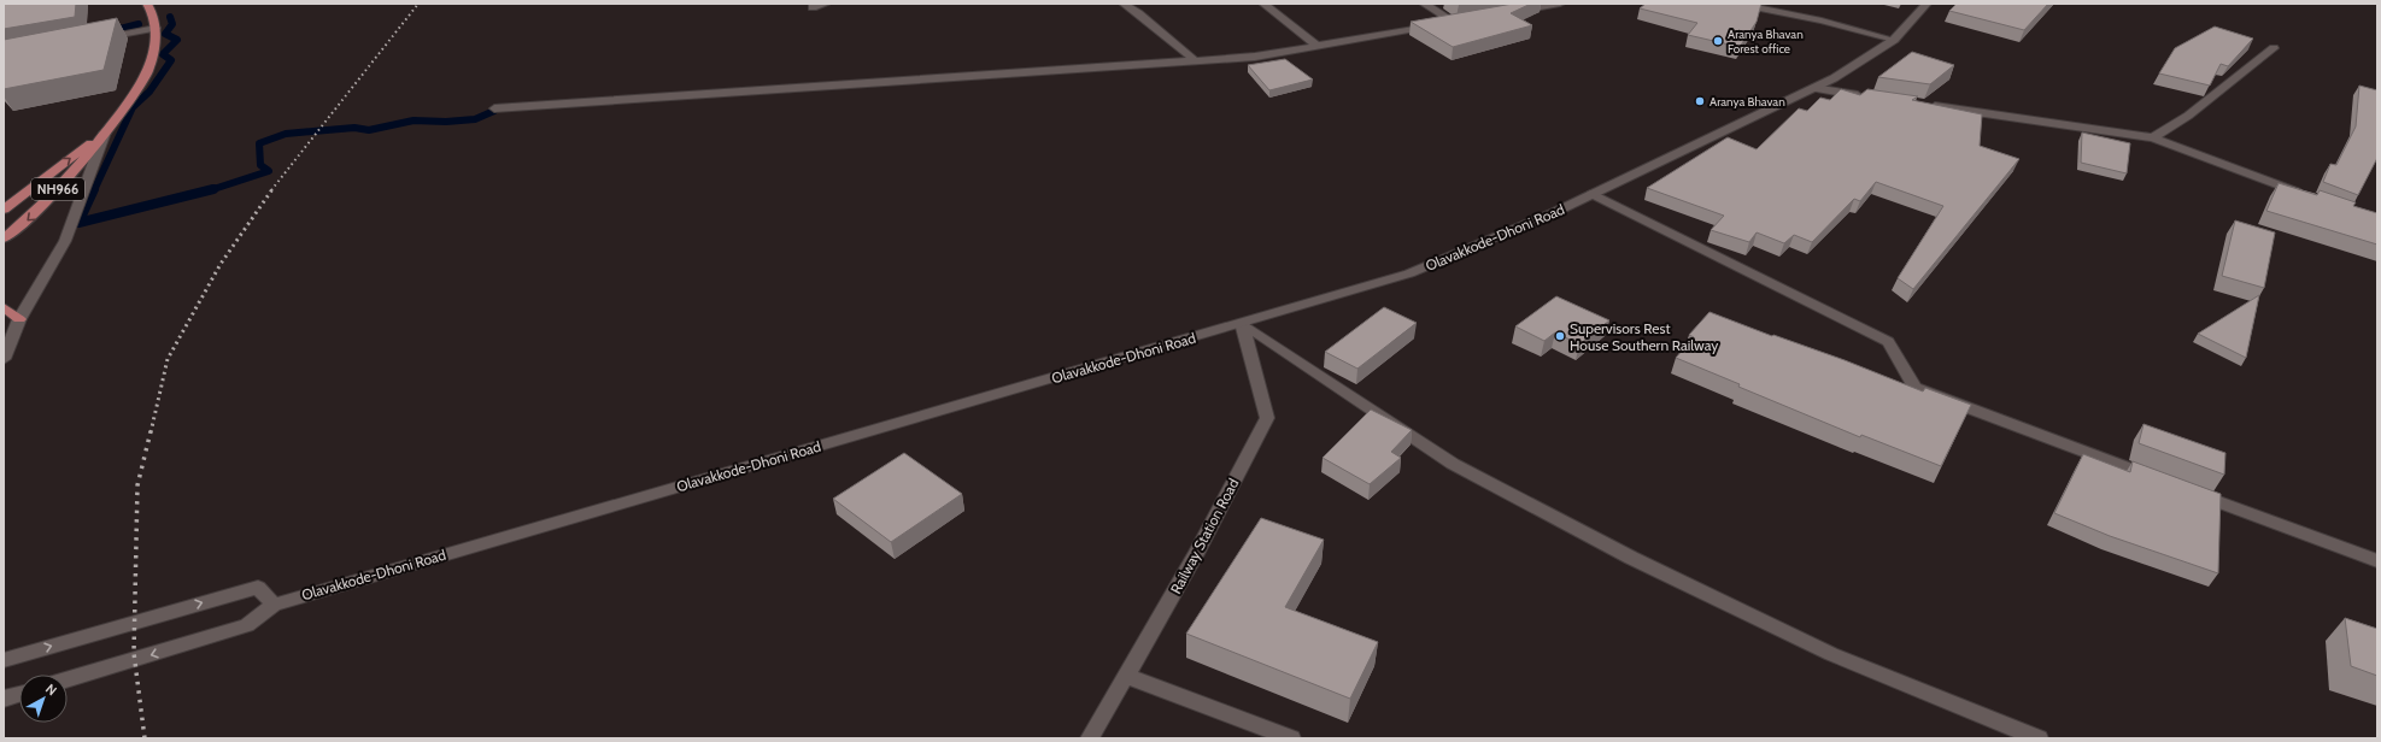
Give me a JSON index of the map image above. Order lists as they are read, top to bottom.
{
  "streets": {
    "highway": ["NH966"],
    "street": ["Olavakkode-Dhoni Road", "Railway Station Road"]
  },
  "crossings": [
    ["Olavakkode-Dhoni Road", "Railway Station Road"]
  ],
  "places": ["Aranya Bhavan Forest office", "Aranya Bhavan", "Supervisors Rest House Southern Railway"],
  "north": "top right"
}
